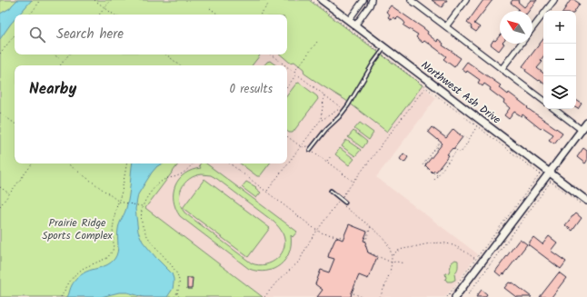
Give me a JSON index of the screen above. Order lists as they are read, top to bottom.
{
  "streets": {
    "street": ["Northwest Ash Drive"]
  },
  "parks": ["Prairie Ridge Sports Complex"],
  "north": "top left",
  "page": {
    "map_buttons": ["+", "−"],
    "search": "Search here",
    "heading": ["Nearby", "0 results"]
  }
}
